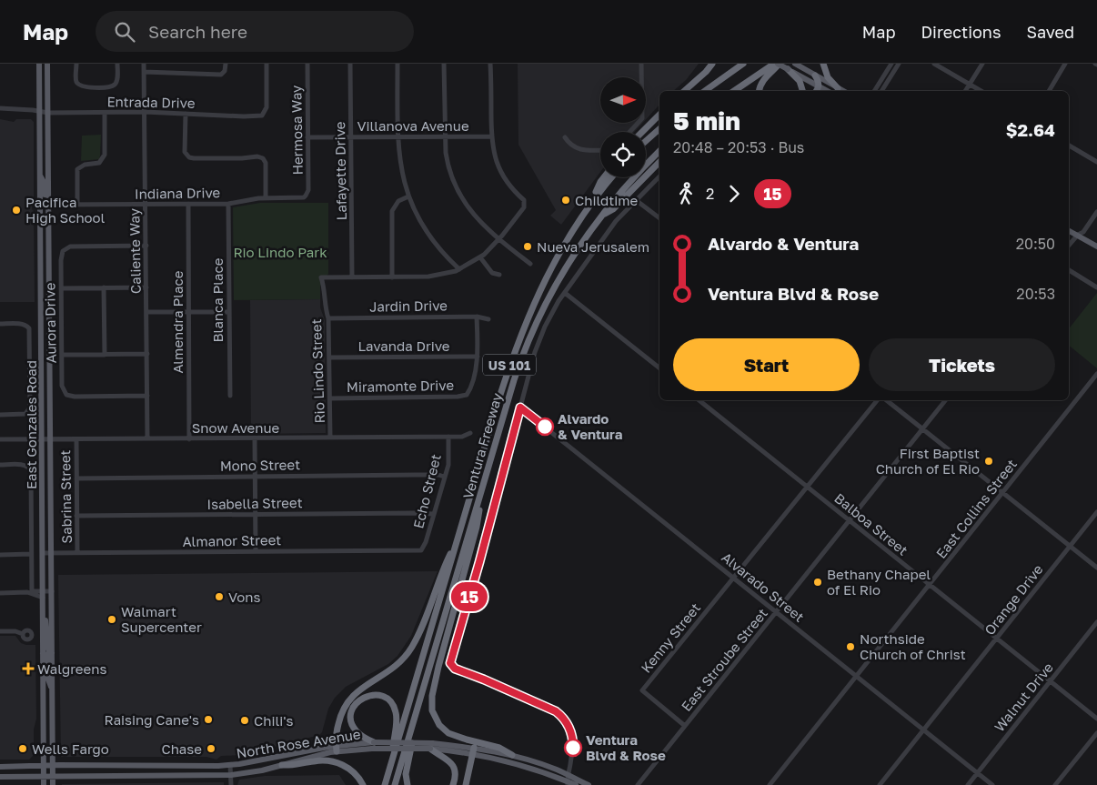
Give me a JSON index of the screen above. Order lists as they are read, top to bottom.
{
  "streets": {
    "highway": ["US 101", "Ventura Freeway"],
    "main road": ["East Gonzales Road", "North Rose Avenue"],
    "street": [
      "Entrada Drive",
      "Villanova Avenue",
      "Hermosa Way",
      "Lafayette Drive",
      "Indiana Drive",
      "Caliente Way",
      "Blanca Place",
      "Jardin Drive",
      "Almendra Place",
      "Aurora Drive",
      "Lavanda Drive",
      "Rio Lindo Street",
      "Miramonte Drive",
      "Snow Avenue",
      "Mono Street",
      "Echo Street",
      "Sabrina Street",
      "Isabella Street",
      "East Collins Street",
      "Balboa Street",
      "Almanor Street",
      "Alvarado Street",
      "Orange Drive",
      "Kenny Street",
      "East Stroube Street",
      "Walnut Drive"
    ]
  },
  "crossings": [
    ["Entrada Drive", "Caliente Way"],
    ["Entrada Drive", "East Gonzales Road"],
    ["Villanova Avenue", "Hermosa Way"],
    ["Villanova Avenue", "Lafayette Drive"],
    ["Hermosa Way", "Indiana Drive"],
    ["Lafayette Drive", "Rio Lindo Street"],
    ["Indiana Drive", "Caliente Way"],
    ["Indiana Drive", "Blanca Place"],
    ["Indiana Drive", "Almendra Place"],
    ["Indiana Drive", "East Gonzales Road"],
    ["Caliente Way", "Aurora Drive"],
    ["Caliente Way", "Snow Avenue"],
    ["Jardin Drive", "Rio Lindo Street"],
    ["Almendra Place", "Snow Avenue"],
    ["Lavanda Drive", "Rio Lindo Street"],
    ["Lavanda Drive", "Miramonte Drive"],
    ["Rio Lindo Street", "Miramonte Drive"],
    ["Rio Lindo Street", "Snow Avenue"],
    ["East Gonzales Road", "Snow Avenue"],
    ["East Gonzales Road", "Almanor Street"],
    ["East Gonzales Road", "North Rose Avenue"],
    ["Snow Avenue", "Echo Street"],
    ["Snow Avenue", "Sabrina Street"],
    ["Mono Street", "Echo Street"],
    ["Mono Street", "Sabrina Street"],
    ["Echo Street", "Isabella Street"],
    ["Echo Street", "Almanor Street"],
    ["Sabrina Street", "Isabella Street"],
    ["Sabrina Street", "Almanor Street"],
    ["East Collins Street", "Balboa Street"],
    ["East Collins Street", "Alvarado Street"],
    ["Balboa Street", "Orange Drive"],
    ["Balboa Street", "East Stroube Street"],
    ["Balboa Street", "Walnut Drive"],
    ["Alvarado Street", "Orange Drive"],
    ["Alvarado Street", "Kenny Street"],
    ["Alvarado Street", "East Stroube Street"],
    ["Alvarado Street", "Walnut Drive"],
    ["Kenny Street", "East Stroube Street"]
  ],
  "parks": ["Rio Lindo Park"],
  "places": {
    "other": [
      "Childtime",
      "Pacifica High School",
      "Nueva Jerusalem",
      "Alvardo & Ventura",
      "First Baptist Church of El Rio",
      "Bethany Chapel of El Rio",
      "Vons",
      "Walmart Supercenter",
      "Northside Church of Christ",
      "Raising Cane's",
      "Chili's",
      "Ventura Blvd & Rose",
      "Wells Fargo",
      "Chase"
    ],
    "health": ["Walgreens"]
  },
  "lines": ["bus line 15"],
  "north": "right",
  "page": {
    "header": "Map",
    "search": "Search here",
    "nav": ["Map", "Directions", "Saved"],
    "on_map": "15",
    "heading": ["5 min", "20:48 – 20:53 · Bus", "$2.64"],
    "legs": ["2", "15"],
    "list": [
      {
        "name": "Alvardo & Ventura",
        "value": "20:50"
      },
      {
        "name": "Ventura Blvd & Rose",
        "value": "20:53"
      }
    ],
    "buttons": ["Start", "Tickets"]
  }
}
